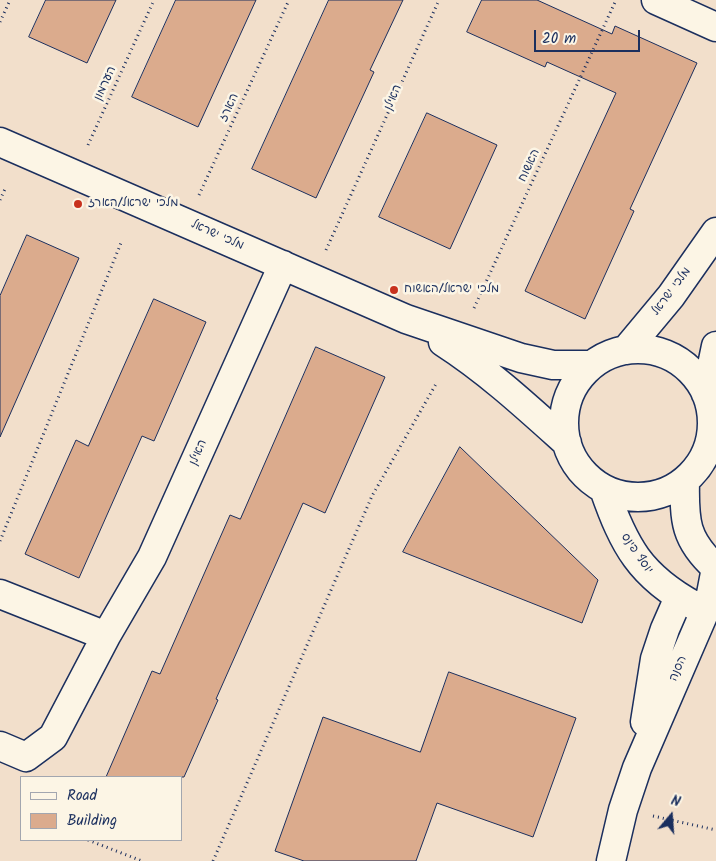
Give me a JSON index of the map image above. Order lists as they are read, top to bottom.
{
  "streets": {
    "street": [
      "האילן",
      "מלכי ישראל",
      "יוסף פינס",
      "הסנה"
    ],
    "path": ["הערמון", "הארז", "האשוח"]
  },
  "crossings": [
    ["הערמון", "מלכי ישראל"],
    ["האילן", "מלכי ישראל"],
    ["הארז", "מלכי ישראל"],
    ["האשוח", "מלכי ישראל"],
    ["מלכי ישראל", "יוסף פינס"],
    ["יוסף פינס", "הסנה"]
  ],
  "places": ["מלכי ישראל/הארז", "מלכי ישראל/האשוח"],
  "legend": ["Road", "Building"],
  "scale_bar": "20 m",
  "north": "top"
}
